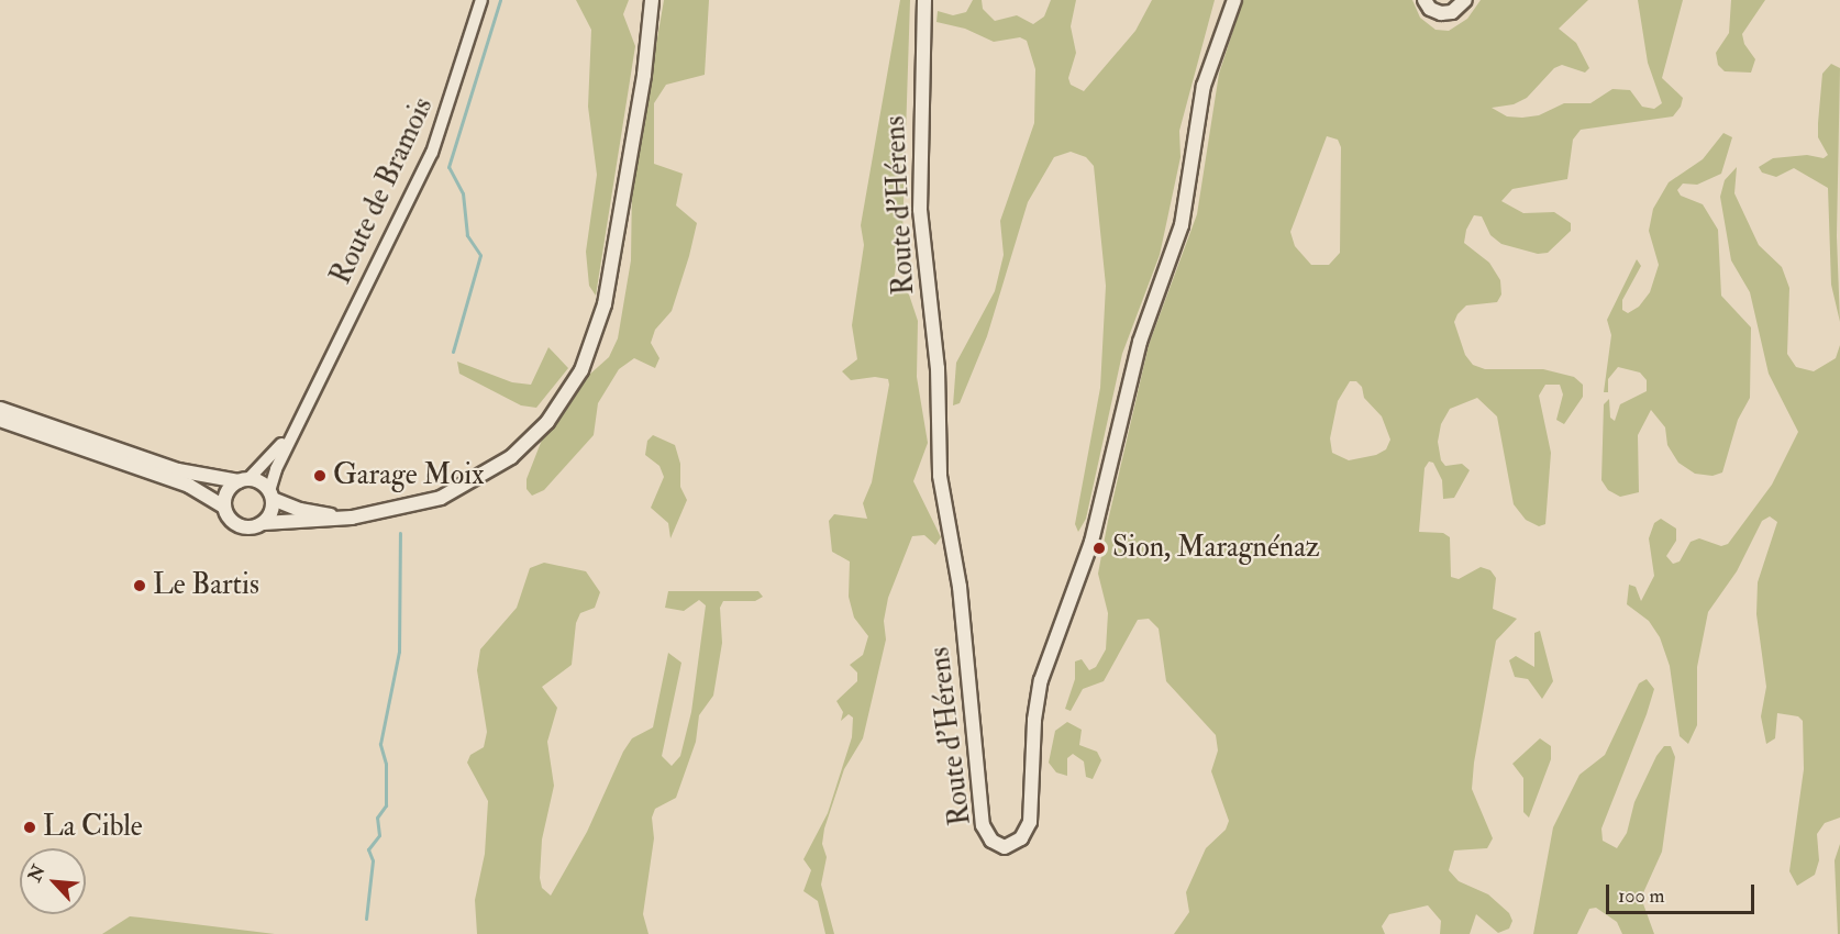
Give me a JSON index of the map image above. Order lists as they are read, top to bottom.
{
  "streets": {
    "main road": ["Route d'Hérens"],
    "street": ["Route de Bramois"]
  },
  "places": [
    "Garage Moix",
    "Sion, Maragnénaz",
    "Le Bartis",
    "La Cible"
  ],
  "scale_bar": "100 m",
  "north": "top left"
}
